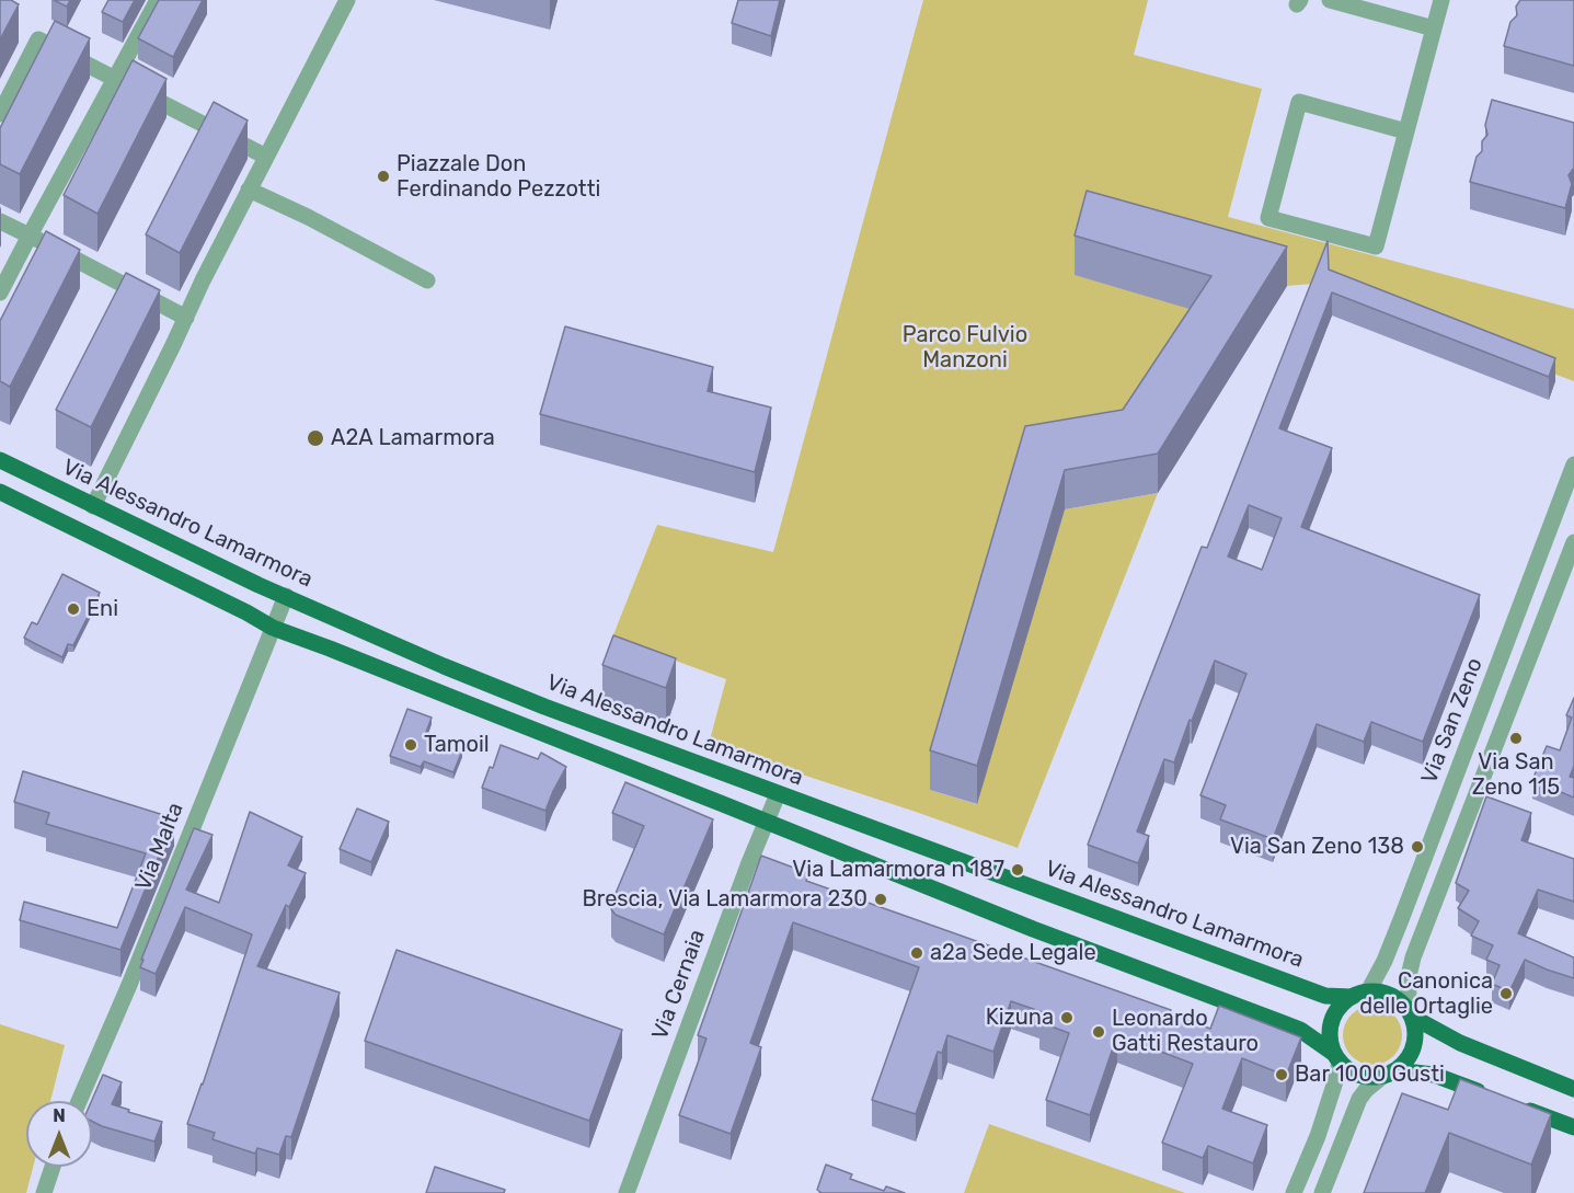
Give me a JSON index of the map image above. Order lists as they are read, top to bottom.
{
  "streets": {
    "main road": ["Via Alessandro Lamarmora"],
    "street": ["Via San Zeno", "Via Malta", "Via Cernaia"]
  },
  "crossings": [
    ["Via Alessandro Lamarmora", "Via San Zeno"],
    ["Via Alessandro Lamarmora", "Via Malta"],
    ["Via Alessandro Lamarmora", "Via Cernaia"]
  ],
  "parks": ["Parco Fulvio Manzoni"],
  "places": [
    "Piazzale Don Ferdinando Pezzotti",
    "A2A Lamarmora",
    "Eni",
    "Via San Zeno 115",
    "Tamoil",
    "Via San Zeno 138",
    "Via Lamarmora n 187",
    "Brescia, Via Lamarmora 230",
    "a2a Sede Legale",
    "Canonica delle Ortaglie",
    "Kizuna",
    "Leonardo Gatti Restauro",
    "Bar 1000 Gusti"
  ],
  "north": "top"
}
